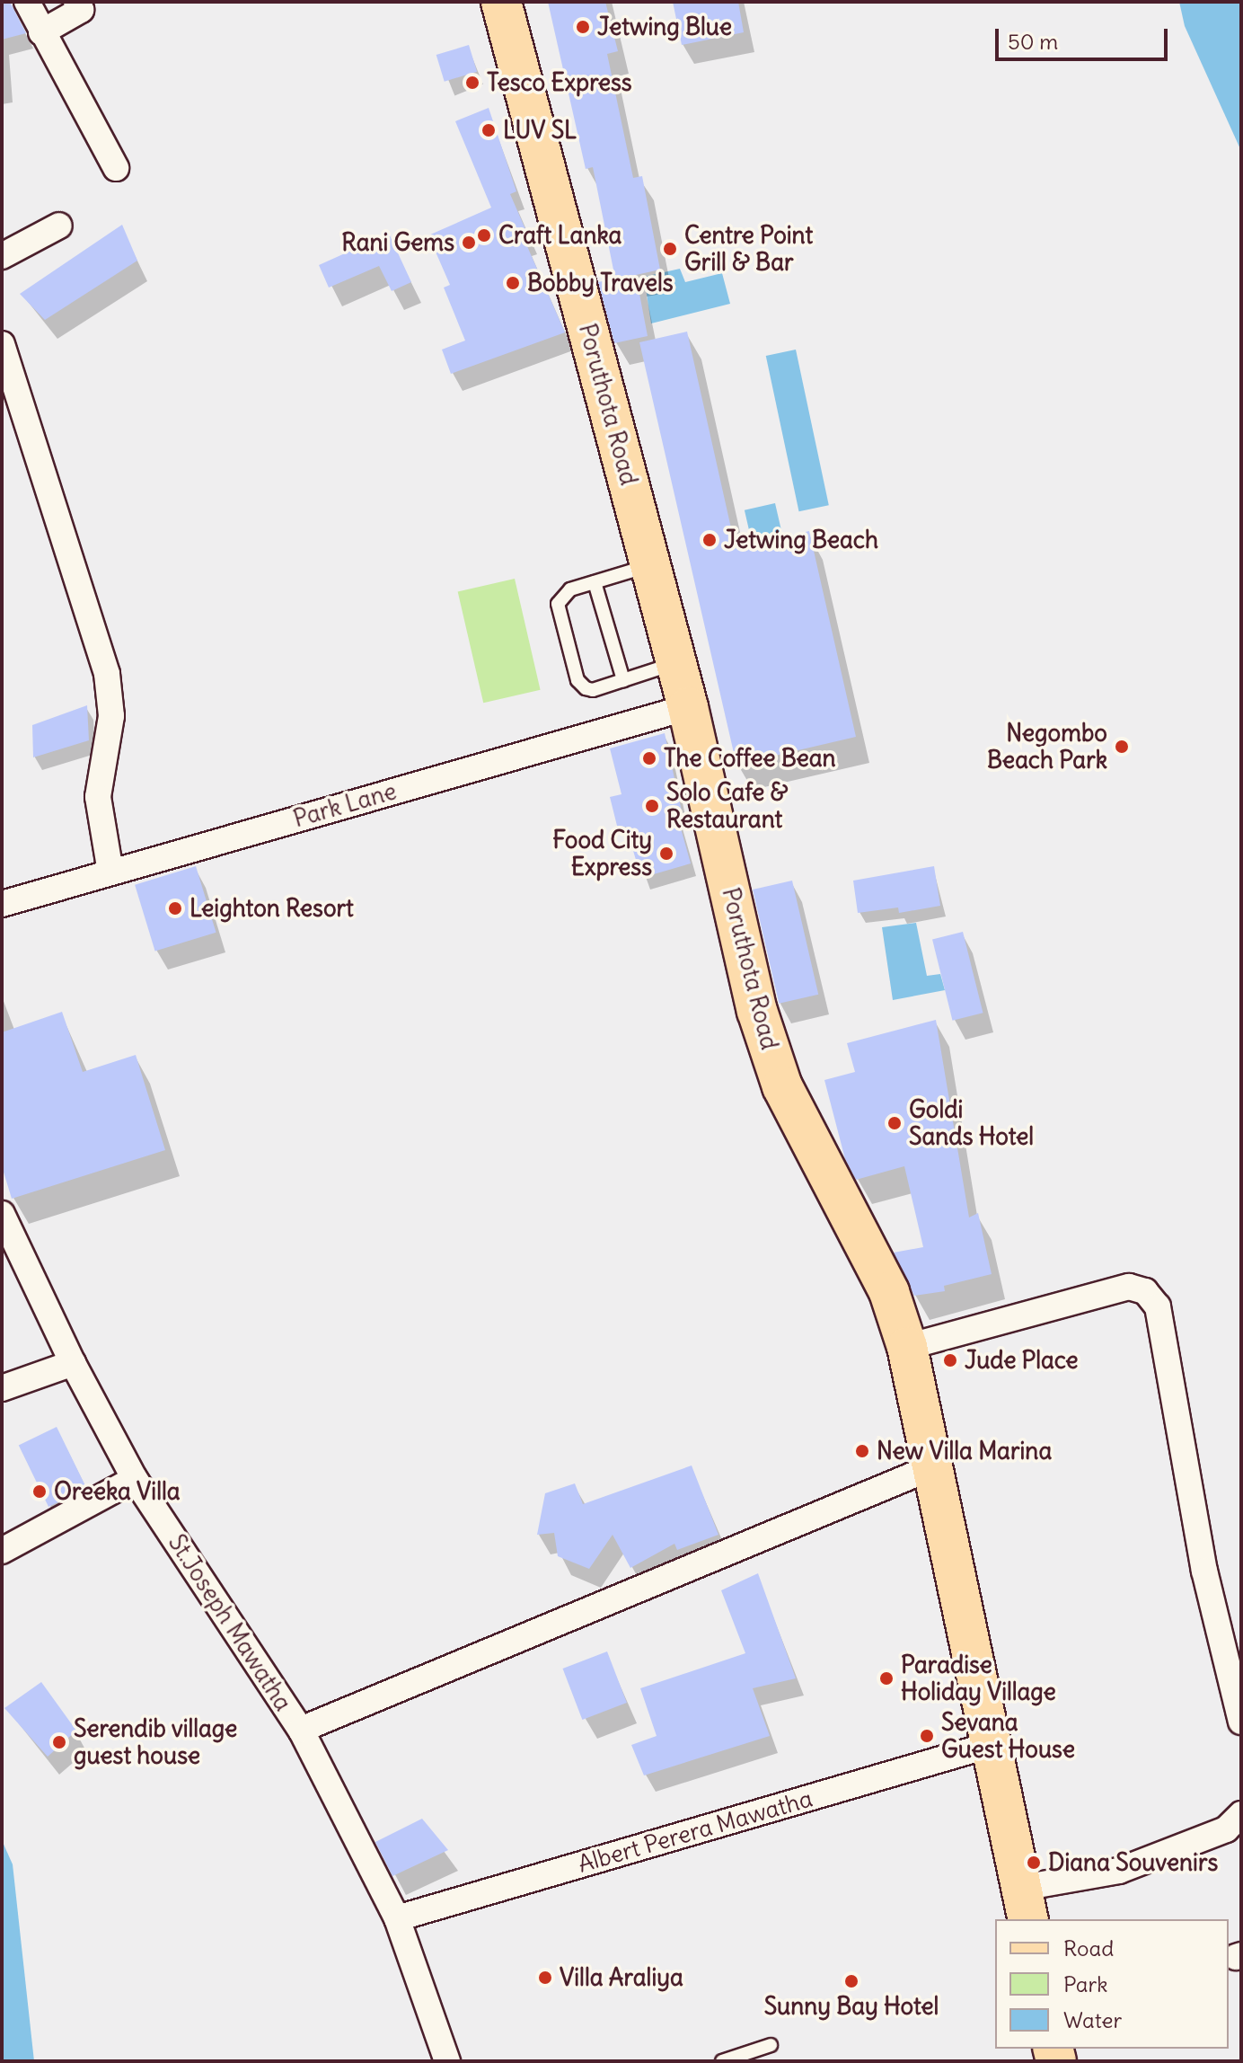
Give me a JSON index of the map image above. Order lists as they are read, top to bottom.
{
  "streets": {
    "main road": ["Poruthota Road"],
    "street": ["Park Lane", "St.Joseph Mawatha", "Albert Perera Mawatha"]
  },
  "crossings": [
    ["Poruthota Road", "Park Lane"],
    ["Poruthota Road", "Albert Perera Mawatha"],
    ["St.Joseph Mawatha", "Albert Perera Mawatha"]
  ],
  "places": [
    "Jetwing Blue",
    "Tesco Express",
    "LUV SL",
    "Craft Lanka",
    "Rani Gems",
    "Centre Point Grill & Bar",
    "Bobby Travels",
    "Jetwing Beach",
    "Negombo Beach Park",
    "The Coffee Bean",
    "Solo Cafe & Restaurant",
    "Food City Express",
    "Leighton Resort",
    "Goldi Sands Hotel",
    "Jude Place",
    "New Villa Marina",
    "Oreeka Villa",
    "Paradise Holiday Village",
    "Sevana Guest House",
    "Serendib village guest house",
    "Diana Souvenirs",
    "Villa Araliya",
    "Sunny Bay Hotel"
  ],
  "legend": ["Road", "Park", "Water"],
  "scale_bar": "50 m"
}
